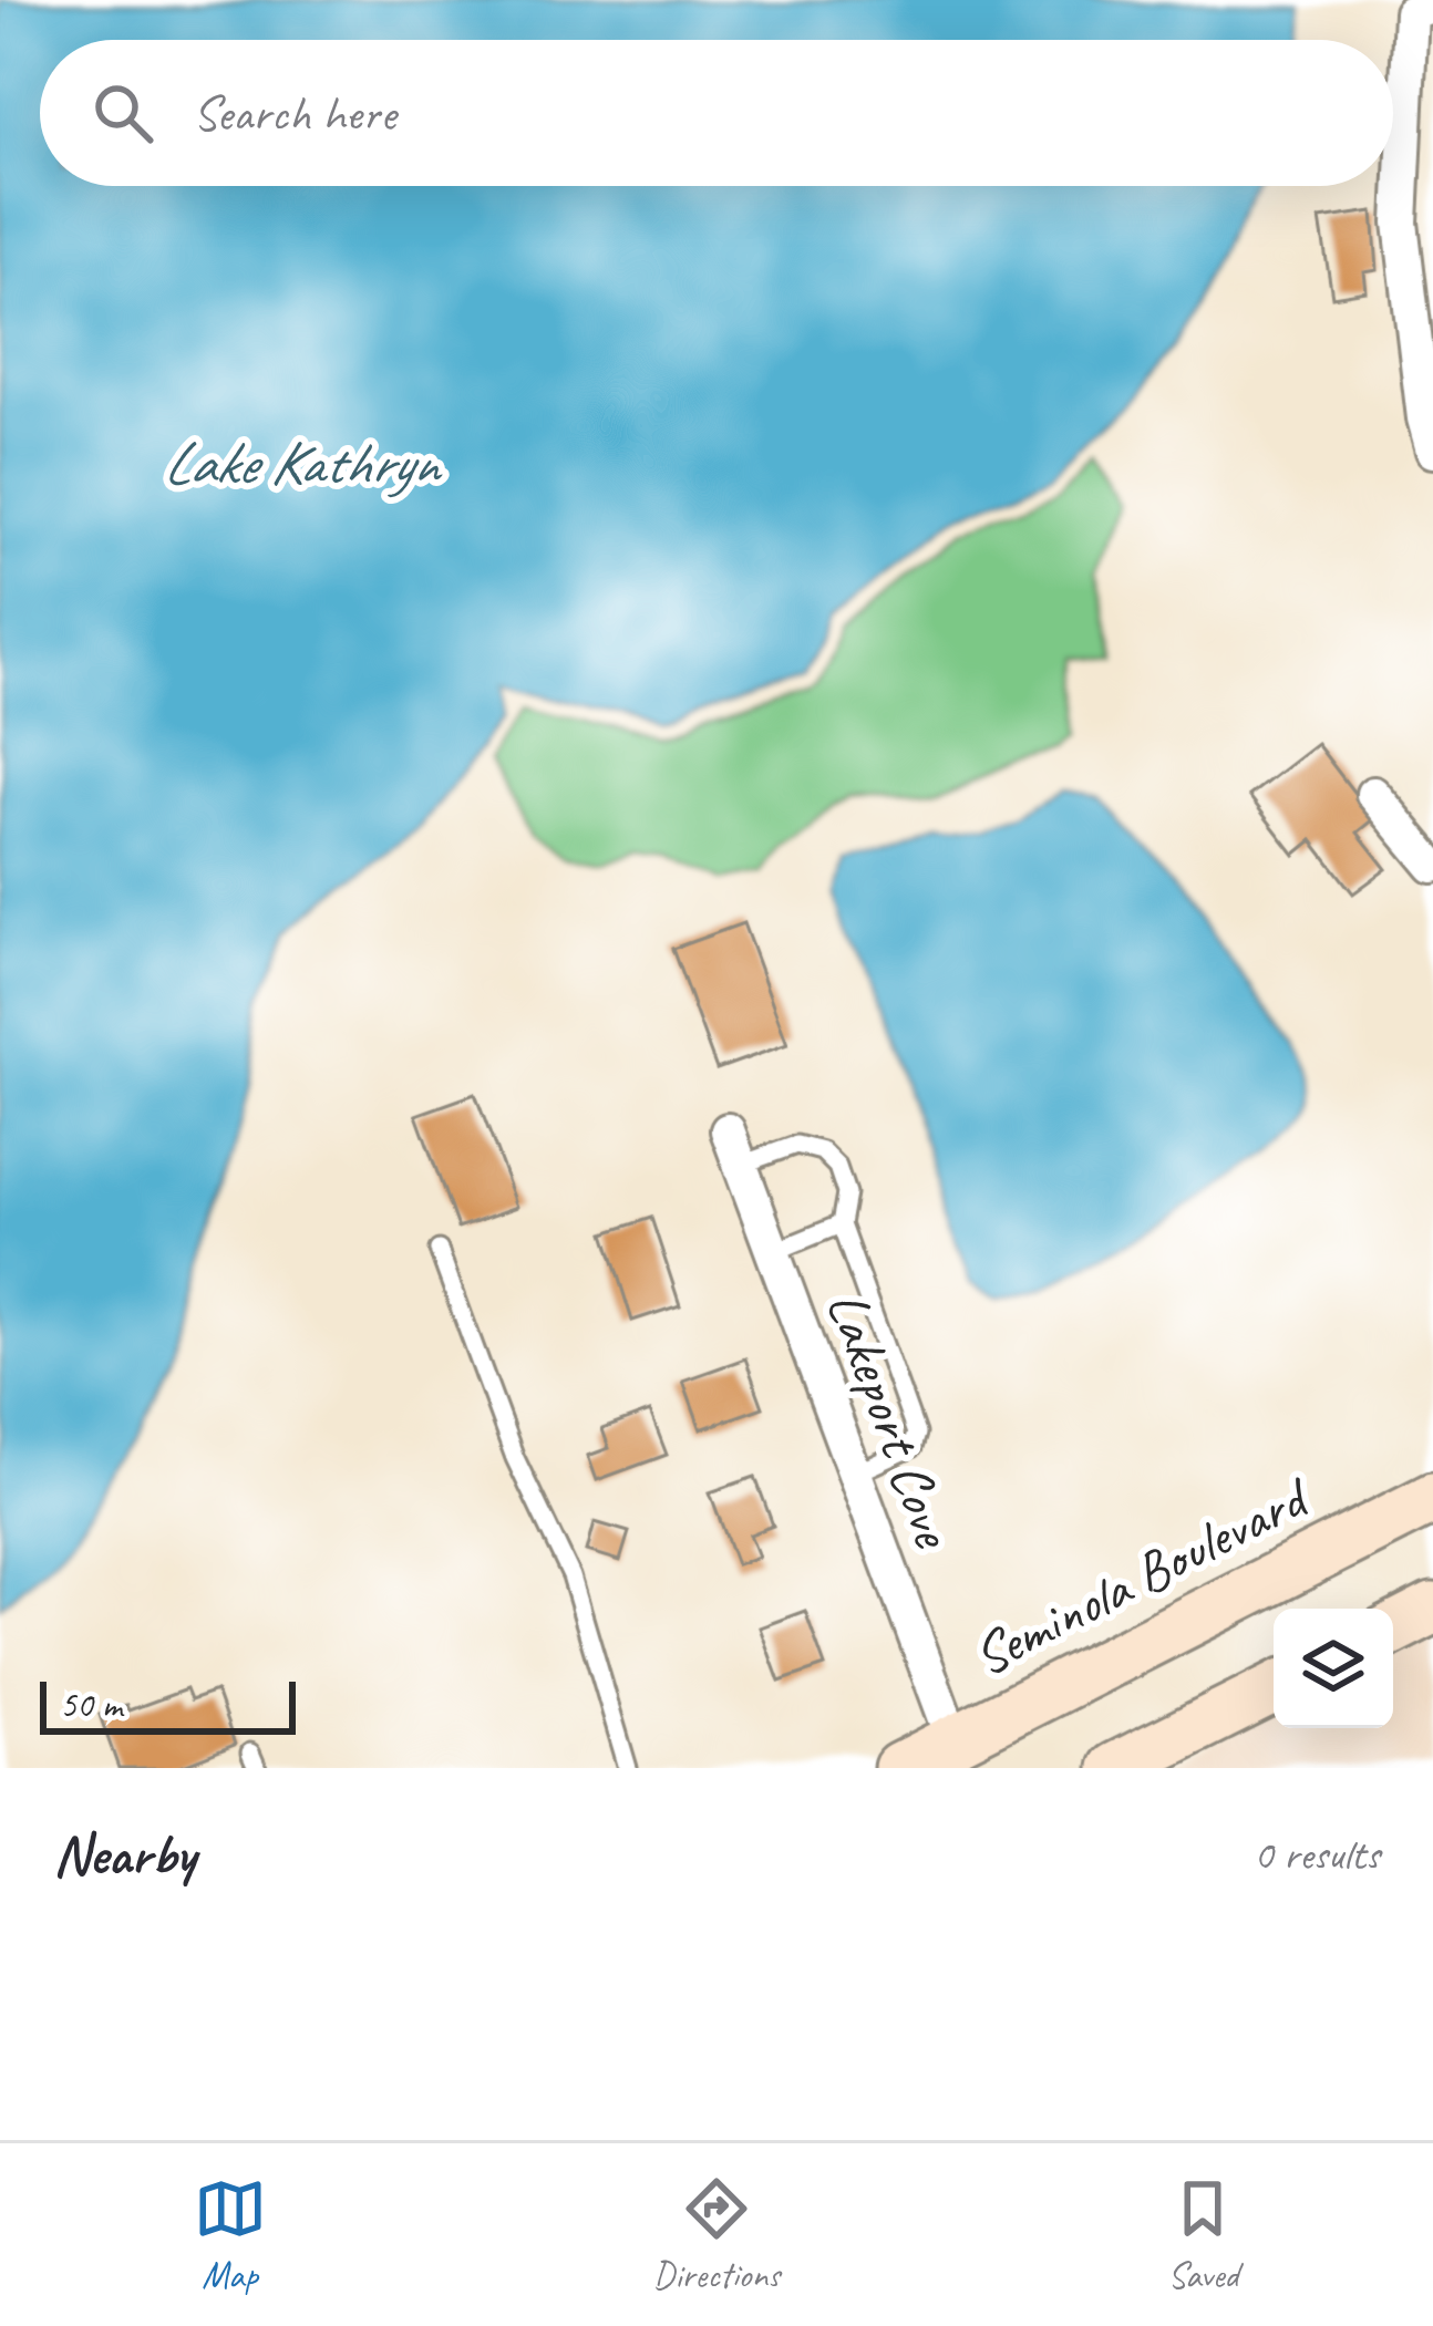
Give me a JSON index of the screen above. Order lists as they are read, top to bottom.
{
  "streets": {
    "main road": ["Seminola Boulevard"],
    "street": ["Lakeport Cove"]
  },
  "crossings": [
    ["Lakeport Cove", "Seminola Boulevard"]
  ],
  "water": ["Lake Kathryn"],
  "scale_bar": "50 m",
  "page": {
    "search": "Search here",
    "scale": "50 m",
    "heading": ["Nearby", "0 results"],
    "nav": ["Map", "Directions", "Saved"]
  }
}
